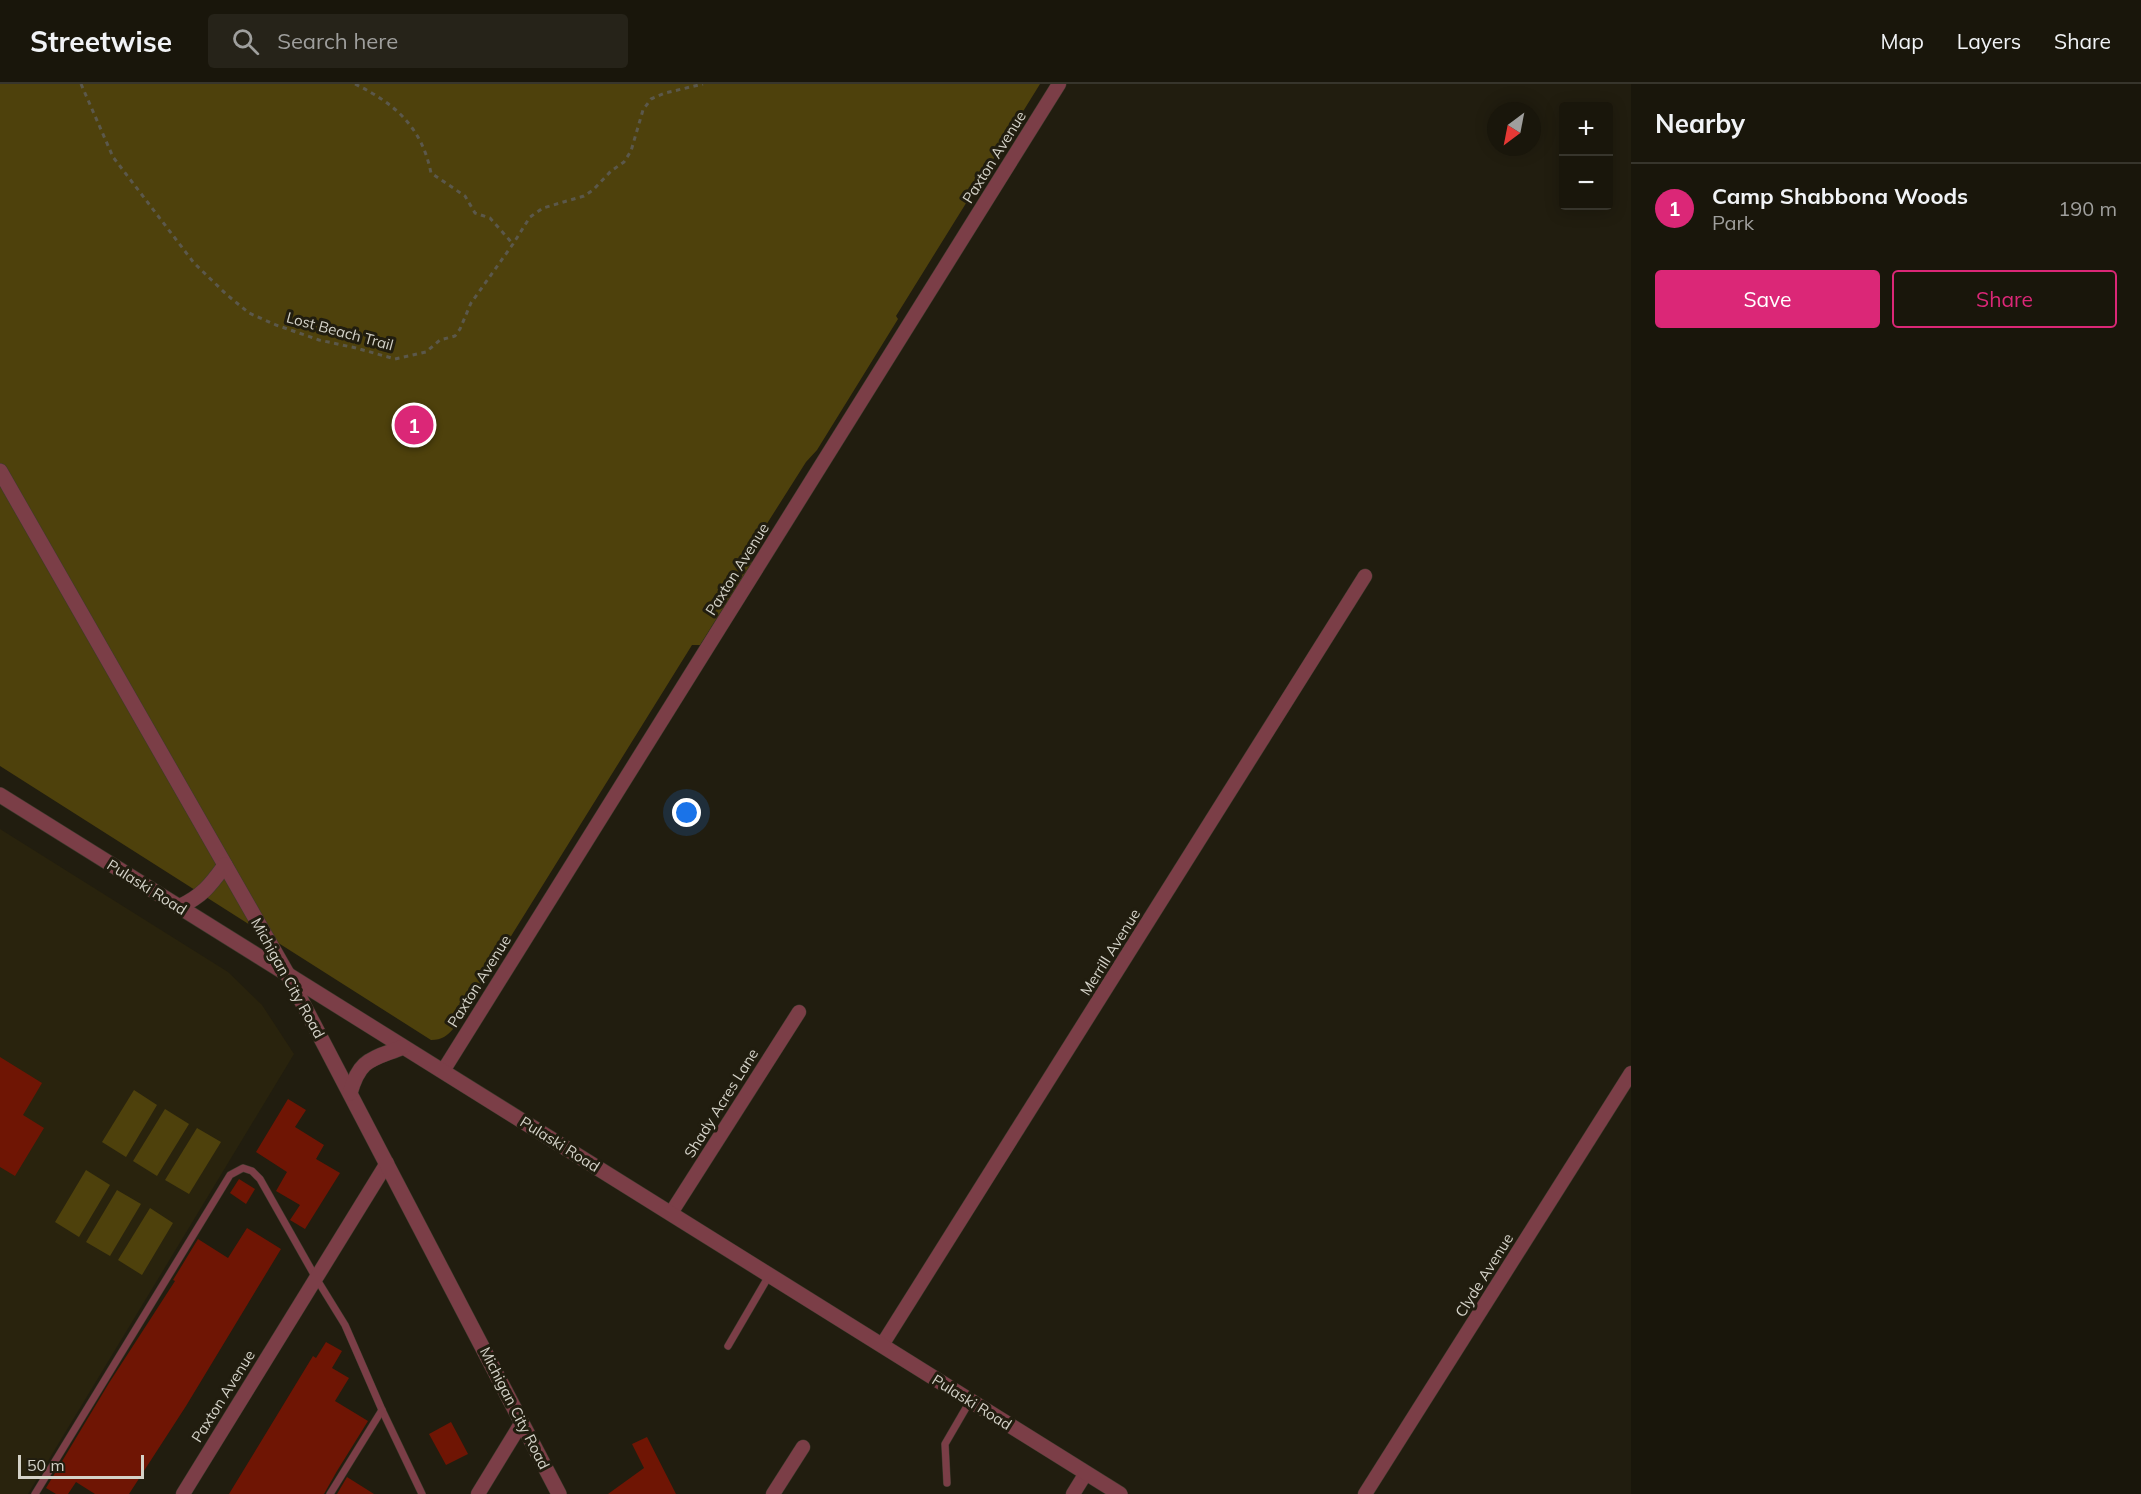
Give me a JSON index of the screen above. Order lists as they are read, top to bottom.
{
  "streets": {
    "street": [
      "Paxton Avenue",
      "Pulaski Road",
      "Merrill Avenue",
      "Michigan City Road",
      "Shady Acres Lane",
      "Clyde Avenue"
    ],
    "path": ["Lost Beach Trail"]
  },
  "crossings": [
    ["Paxton Avenue", "Pulaski Road"],
    ["Paxton Avenue", "Michigan City Road"],
    ["Pulaski Road", "Merrill Avenue"],
    ["Pulaski Road", "Michigan City Road"],
    ["Pulaski Road", "Shady Acres Lane"]
  ],
  "scale_bar": "50 m",
  "north": "bottom left",
  "page": {
    "header": "Streetwise",
    "search": "Search here",
    "nav": ["Map", "Layers", "Share"],
    "heading": "Nearby",
    "map_buttons": ["+", "−"],
    "list": [
      {
        "mark": "1",
        "name": "Camp Shabbona Woods",
        "note": "Park",
        "value": "190 m"
      }
    ],
    "buttons": ["Save", "Share"],
    "pins": "1",
    "scale": "50 m"
  }
}
